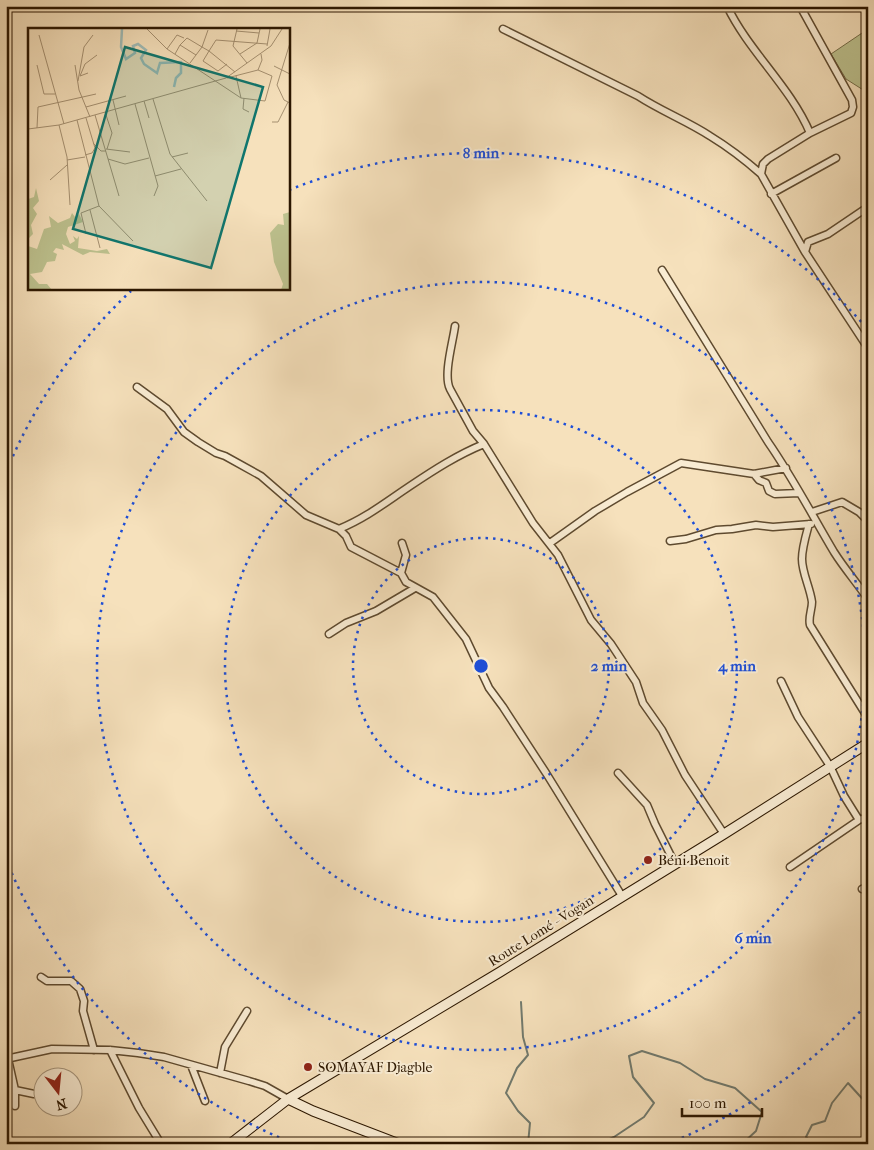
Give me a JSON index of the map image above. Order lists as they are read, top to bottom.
{
  "streets": {
    "main road": ["Route Lomé - Vogan"]
  },
  "places": ["Béni Benoit", "SOMAYAF Djagble"],
  "scale_bar": "100 m",
  "north": "bottom",
  "rings": [
    "8 min",
    "2 min",
    "4 min",
    "6 min"
  ]
}
